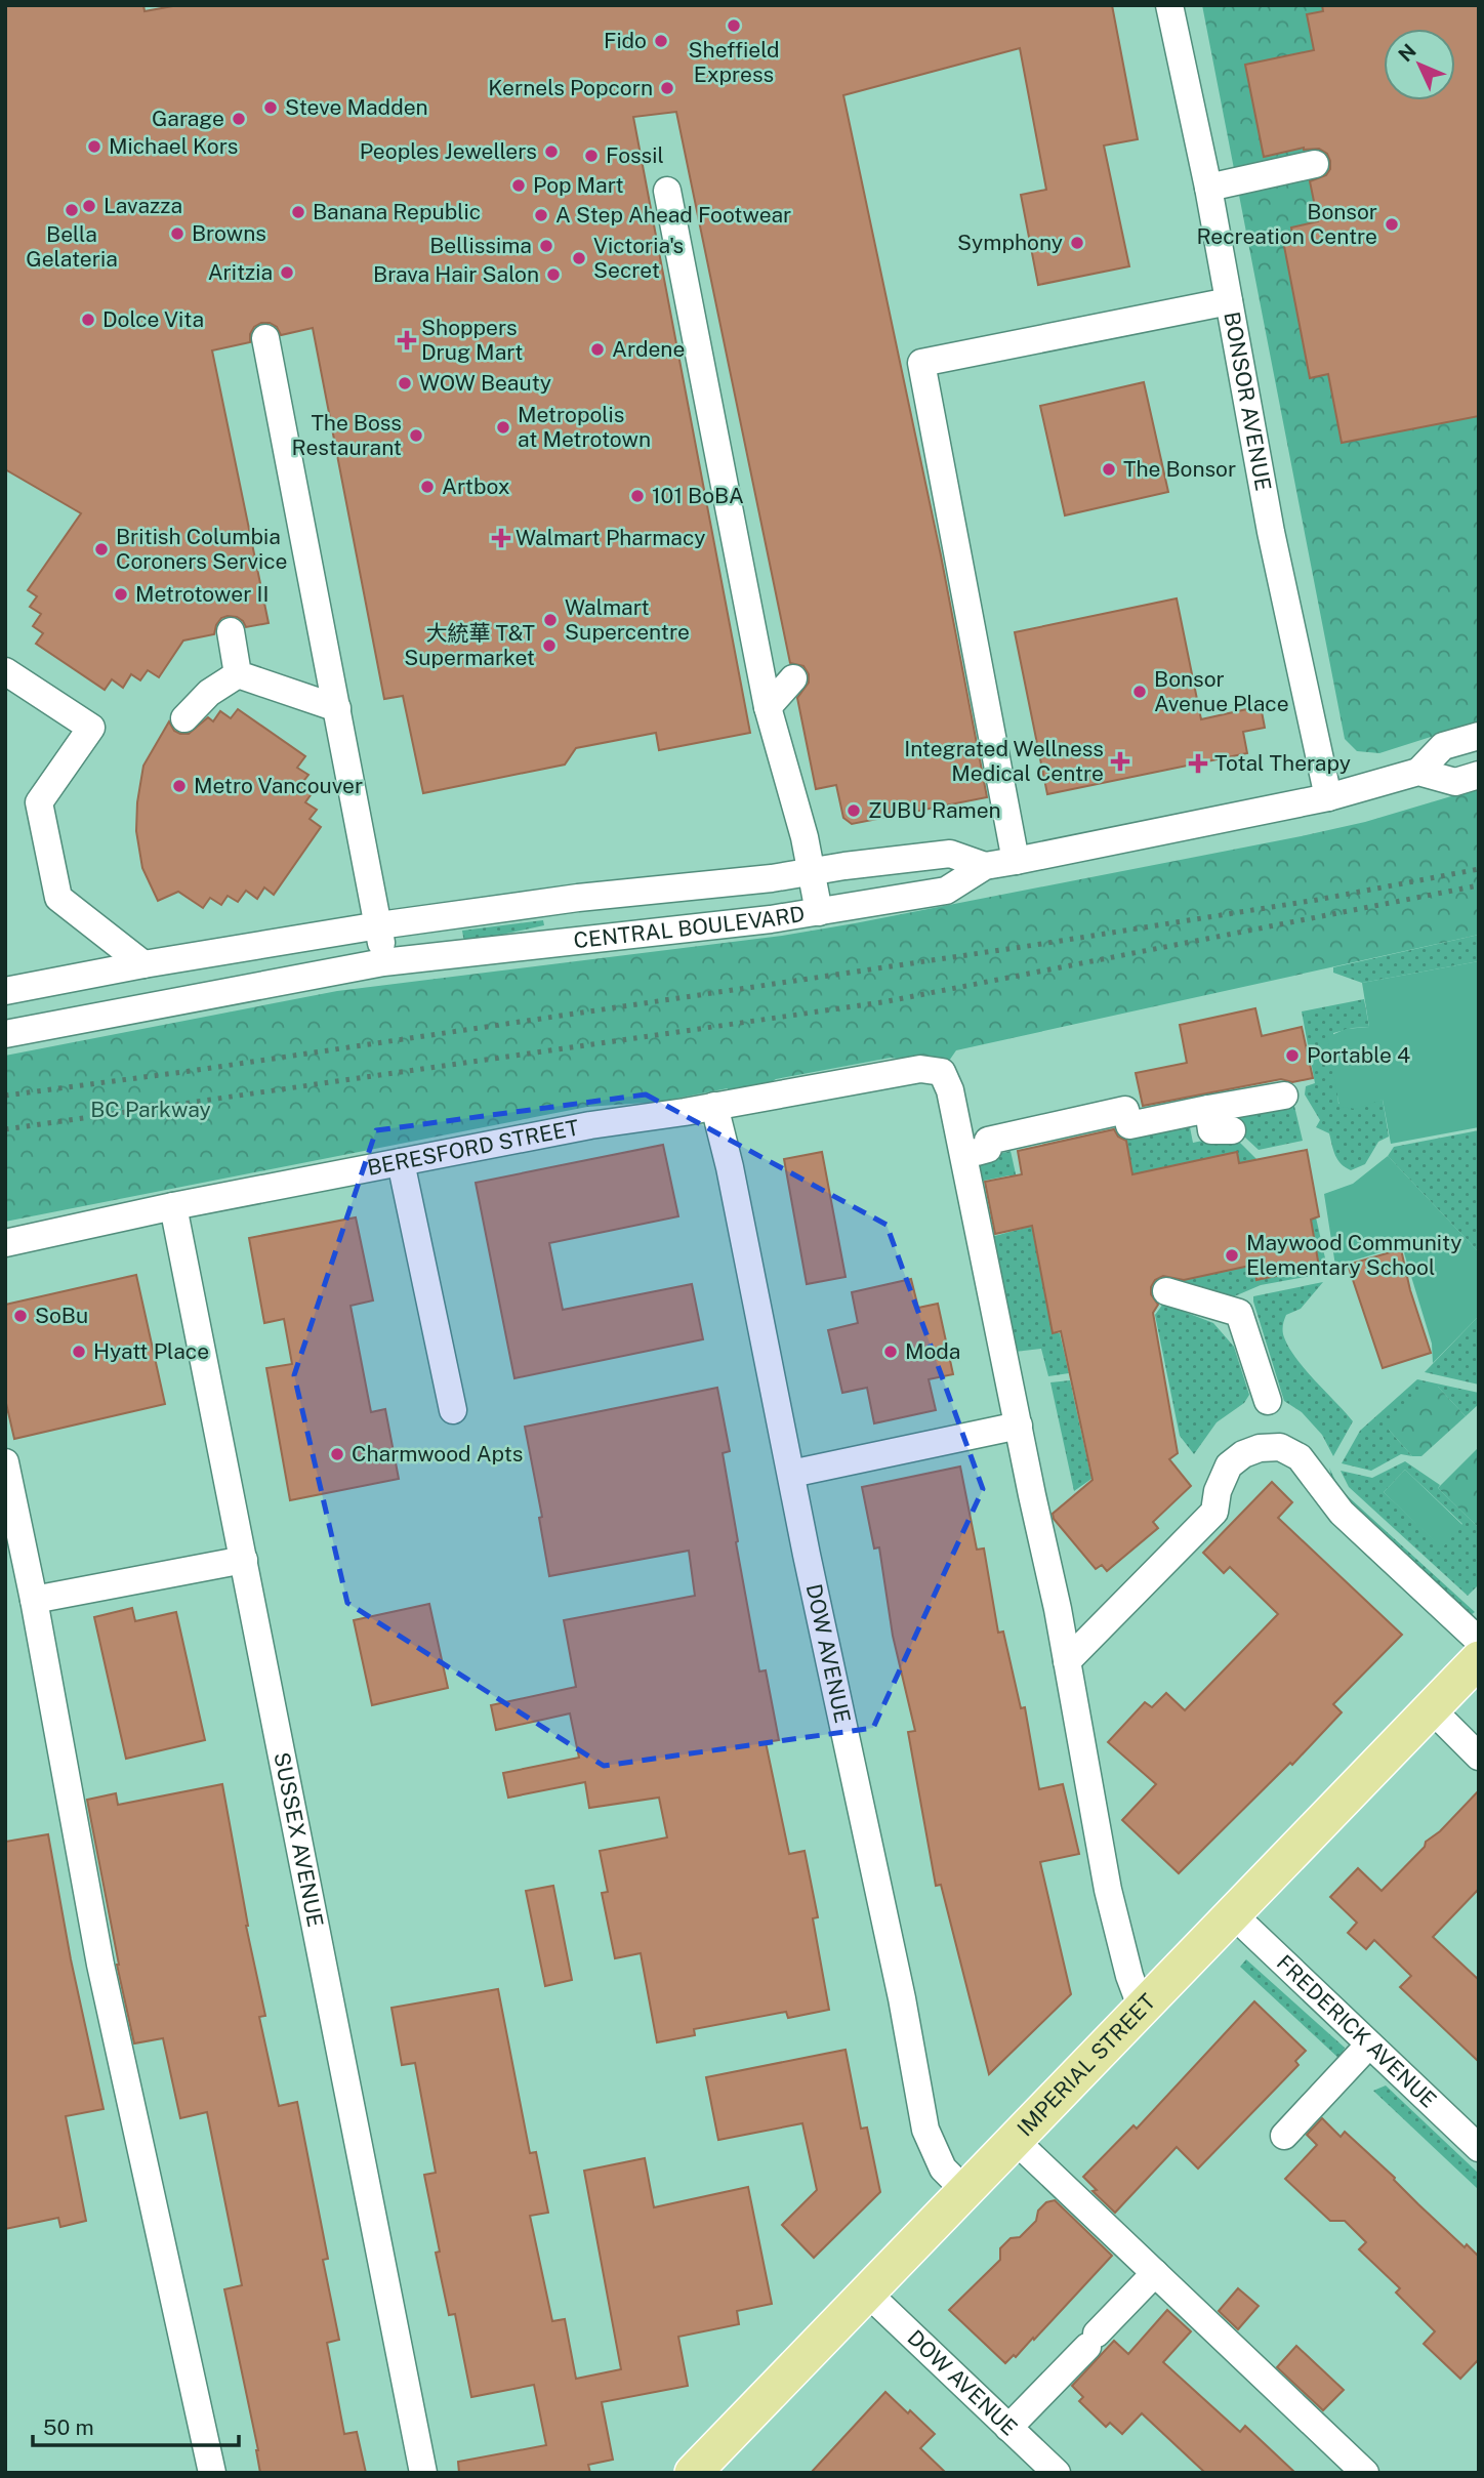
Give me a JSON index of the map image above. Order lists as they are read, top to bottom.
{
  "streets": {
    "main road": ["IMPERIAL STREET"],
    "street": [
      "BONSOR AVENUE",
      "CENTRAL BOULEVARD",
      "BERESFORD STREET",
      "DOW AVENUE",
      "SUSSEX AVENUE",
      "FREDERICK AVENUE"
    ]
  },
  "crossings": [
    ["BONSOR AVENUE", "CENTRAL BOULEVARD"],
    ["BERESFORD STREET", "DOW AVENUE"],
    ["BERESFORD STREET", "SUSSEX AVENUE"],
    ["DOW AVENUE", "IMPERIAL STREET"],
    ["FREDERICK AVENUE", "IMPERIAL STREET"]
  ],
  "parks": ["BC Parkway"],
  "places": {
    "other": [
      "Sheffield Express",
      "Fido",
      "Kernels Popcorn",
      "Steve Madden",
      "Garage",
      "Michael Kors",
      "Peoples Jewellers",
      "Fossil",
      "Pop Mart",
      "Lavazza",
      "Bella Gelateria",
      "Banana Republic",
      "A Step Ahead Footwear",
      "Bonsor Recreation Centre",
      "Browns",
      "Symphony",
      "Bellissima",
      "Victoria's Secret",
      "Aritzia",
      "Brava Hair Salon",
      "Dolce Vita",
      "Ardene",
      "WOW Beauty",
      "Metropolis at Metrotown",
      "The Boss Restaurant",
      "The Bonsor",
      "Artbox",
      "101 BoBA",
      "British Columbia Coroners Service",
      "Metrotower II",
      "Walmart Supercentre",
      "大統華 T&T Supermarket",
      "Bonsor Avenue Place",
      "Metro Vancouver",
      "ZUBU Ramen",
      "Portable 4",
      "Maywood Community Elementary School",
      "SoBu",
      "Hyatt Place",
      "Moda",
      "Charmwood Apts"
    ],
    "health": [
      "Shoppers Drug Mart",
      "Walmart Pharmacy",
      "Integrated Wellness Medical Centre",
      "Total Therapy"
    ]
  },
  "scale_bar": "50 m",
  "north": "top left"
}
